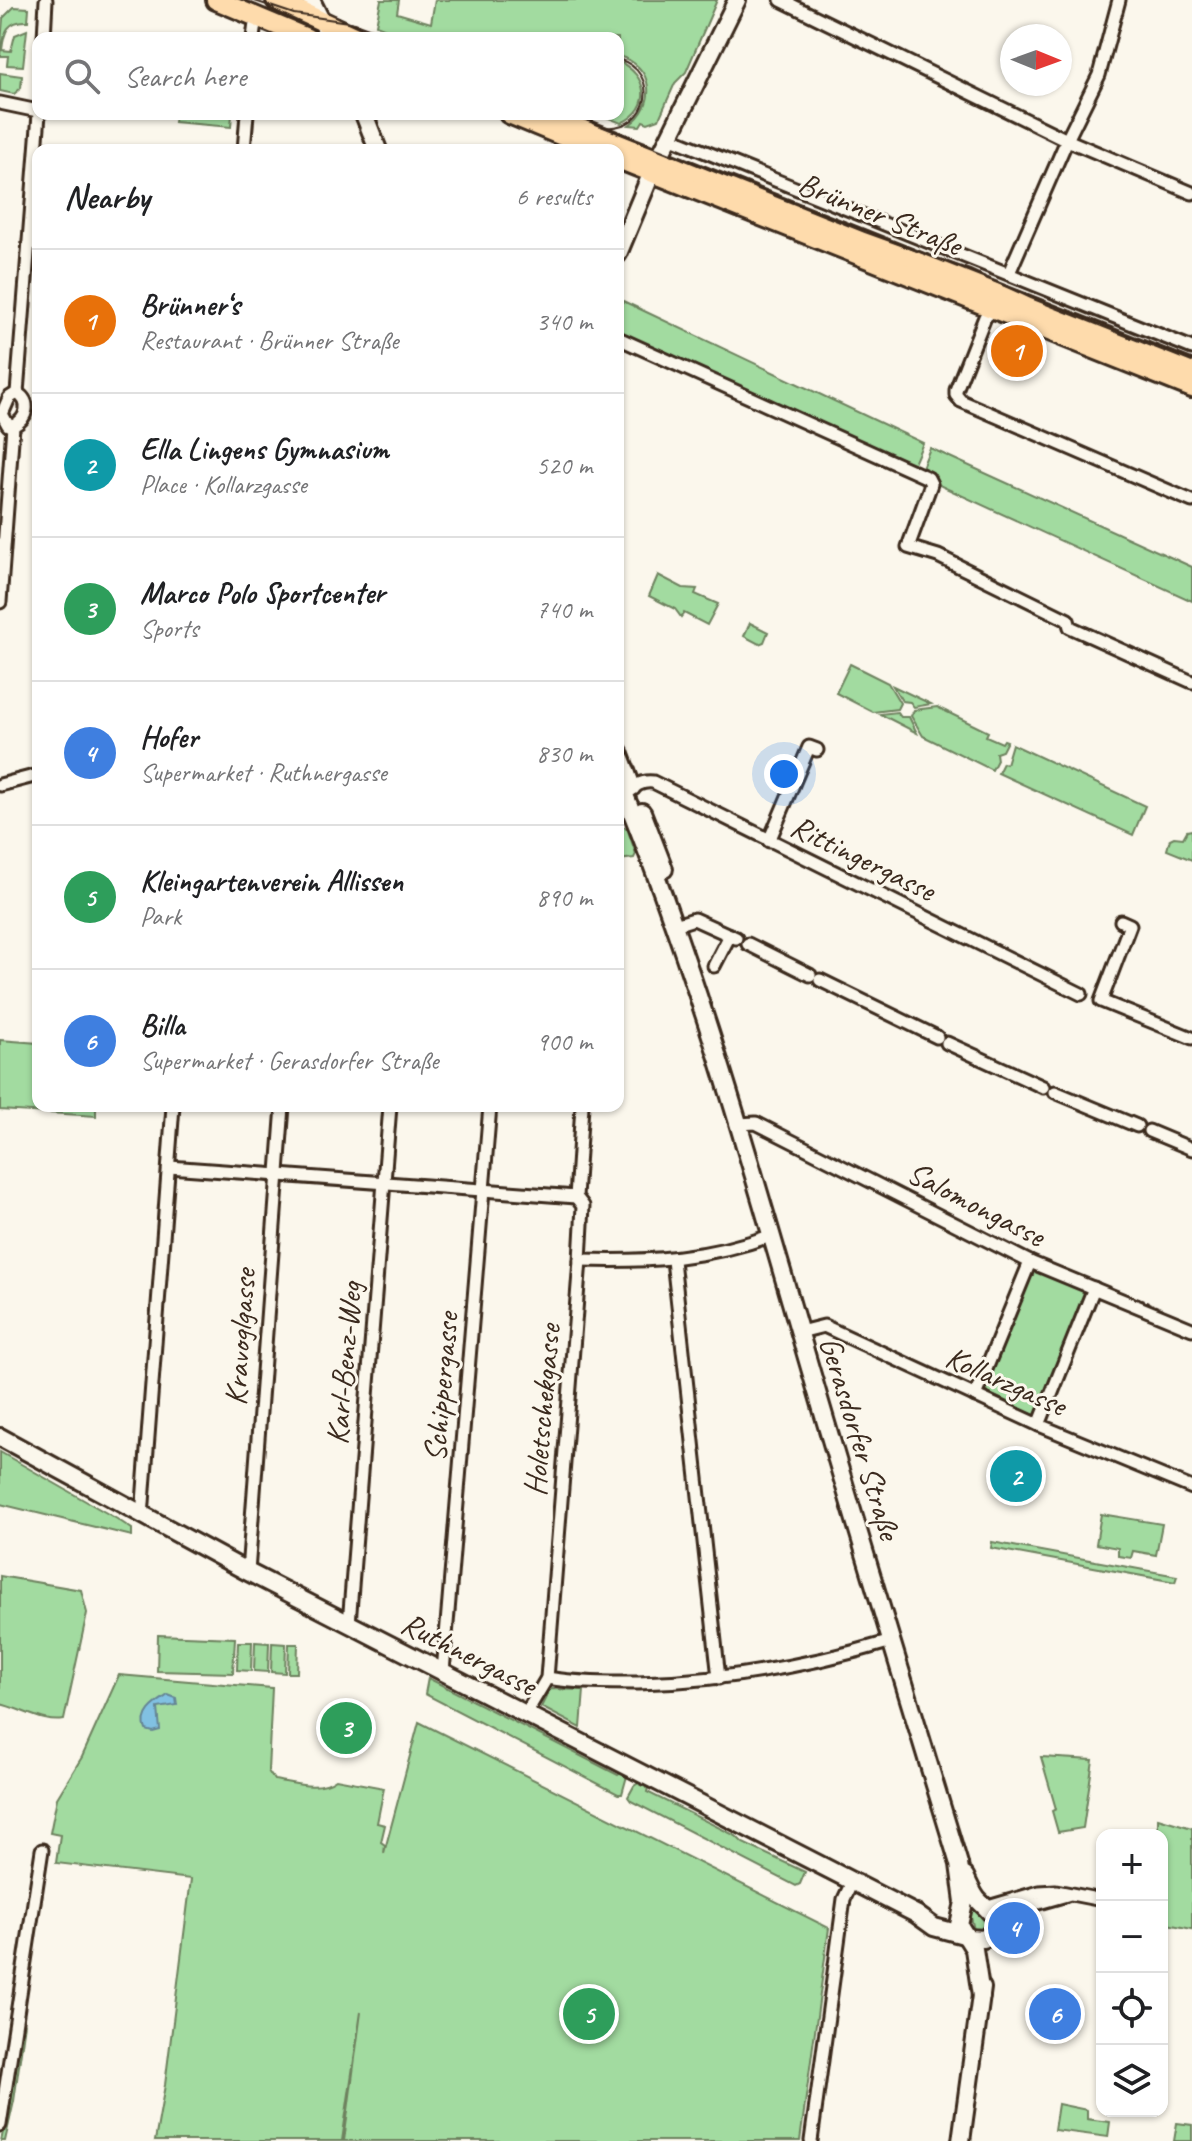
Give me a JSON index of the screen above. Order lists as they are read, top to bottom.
{
  "streets": {
    "main road": ["Brünner Straße", "Gerasdorfer Straße", "Ruthnergasse"],
    "street": [
      "Rittingergasse",
      "Salomongasse",
      "Kravoglgasse",
      "Karl-Benz-Weg",
      "Kollarzgasse",
      "Schippergasse",
      "Holetschekgasse"
    ]
  },
  "crossings": [
    ["Salomongasse", "Gerasdorfer Straße"],
    ["Kravoglgasse", "Ruthnergasse"],
    ["Karl-Benz-Weg", "Ruthnergasse"],
    ["Kollarzgasse", "Gerasdorfer Straße"],
    ["Schippergasse", "Ruthnergasse"],
    ["Holetschekgasse", "Ruthnergasse"],
    ["Gerasdorfer Straße", "Ruthnergasse"]
  ],
  "north": "right",
  "page": {
    "search": "Search here",
    "heading": ["Nearby", "6 results"],
    "list": [
      {
        "mark": "1",
        "name": "Brünner‘s",
        "note": "Restaurant · Brünner Straße",
        "value": "340 m"
      },
      {
        "mark": "2",
        "name": "Ella Lingens Gymnasium",
        "note": "Place · Kollarzgasse",
        "value": "520 m"
      },
      {
        "mark": "3",
        "name": "Marco Polo Sportcenter",
        "note": "Sports",
        "value": "740 m"
      },
      {
        "mark": "4",
        "name": "Hofer",
        "note": "Supermarket · Ruthnergasse",
        "value": "830 m"
      },
      {
        "mark": "5",
        "name": "Kleingartenverein Allissen",
        "note": "Park",
        "value": "890 m"
      },
      {
        "mark": "6",
        "name": "Billa",
        "note": "Supermarket · Gerasdorfer Straße",
        "value": "900 m"
      }
    ],
    "pins": [
      "1",
      "2",
      "3",
      "4",
      "5",
      "6"
    ],
    "map_buttons": ["+", "−"]
  }
}
